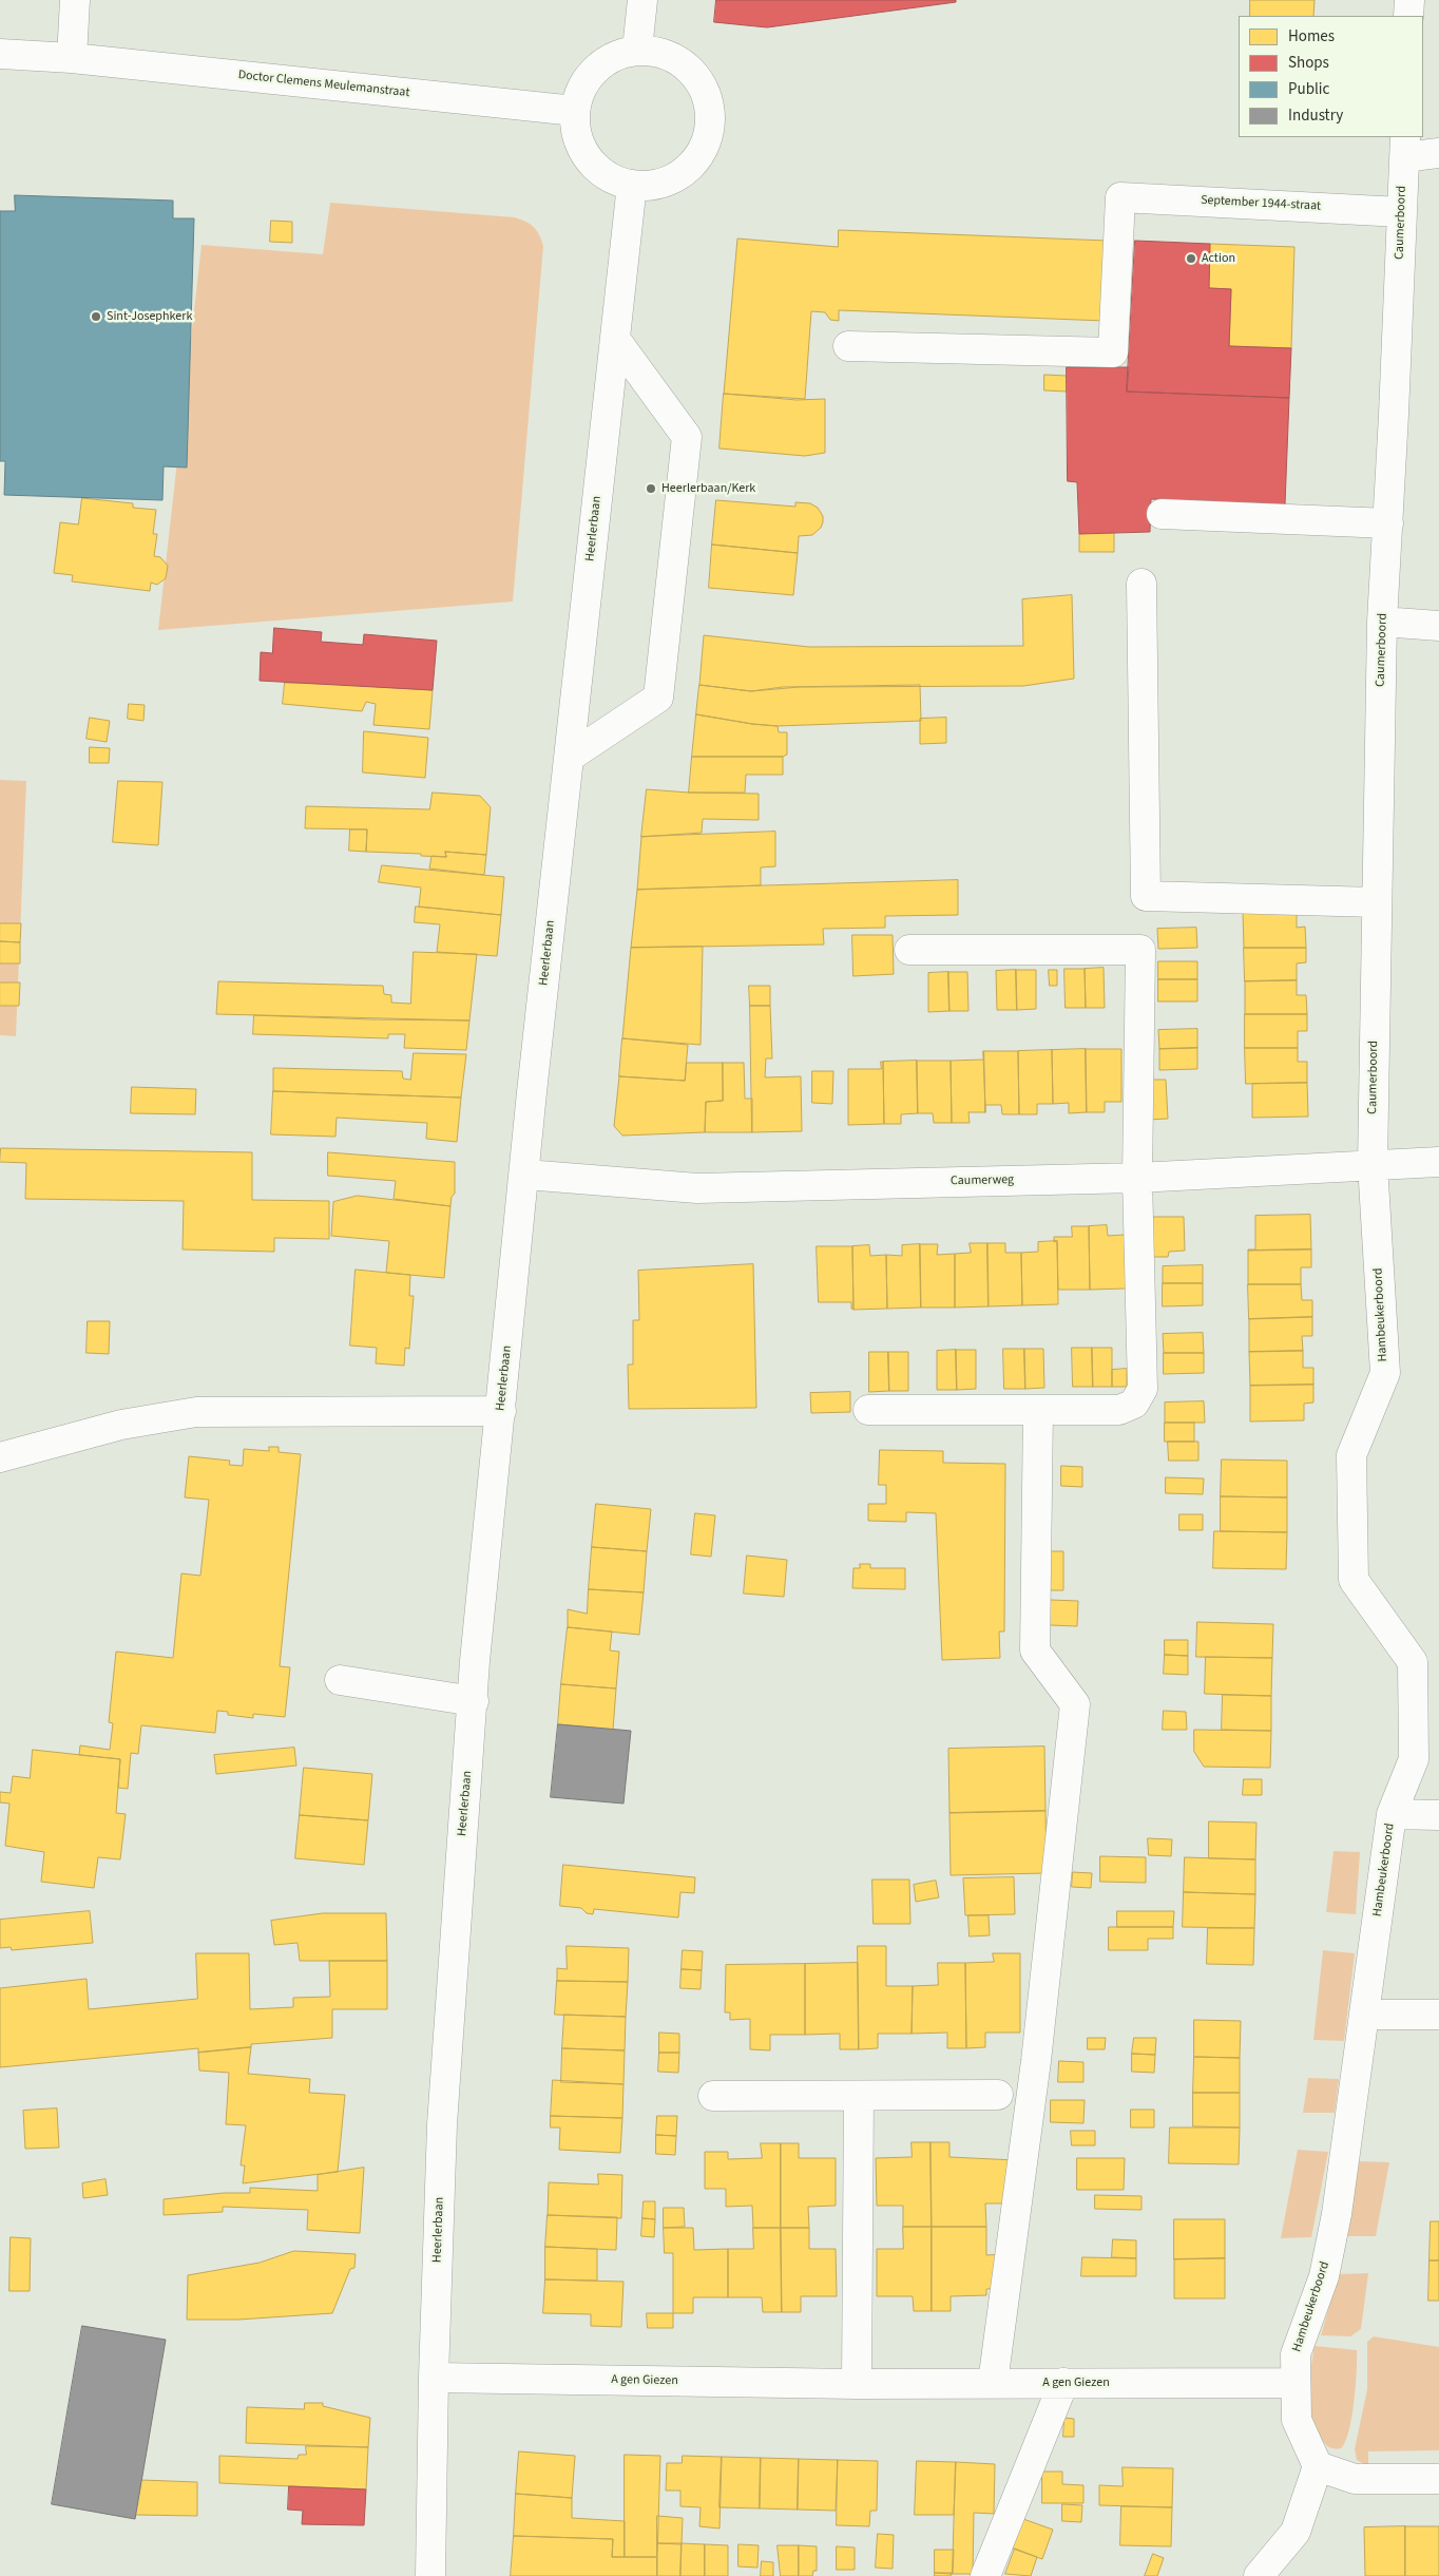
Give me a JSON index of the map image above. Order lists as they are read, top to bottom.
{
  "streets": {
    "street": [
      "Doctor Clemens Meulemanstraat",
      "September 1944-straat",
      "Caumerboord",
      "Heerlerbaan",
      "Caumerweg",
      "Hambeukerboord",
      "A gen Giezen"
    ]
  },
  "crossings": [
    ["Doctor Clemens Meulemanstraat", "Heerlerbaan"],
    ["September 1944-straat", "Caumerboord"],
    ["Caumerboord", "Caumerweg"],
    ["Caumerboord", "Hambeukerboord"],
    ["Heerlerbaan", "Caumerweg"],
    ["Heerlerbaan", "A gen Giezen"],
    ["Caumerweg", "Hambeukerboord"],
    ["Hambeukerboord", "A gen Giezen"]
  ],
  "places": ["Action", "Sint-Josephkerk", "Heerlerbaan/Kerk"],
  "legend": [
    "Homes",
    "Shops",
    "Public",
    "Industry"
  ]
}
